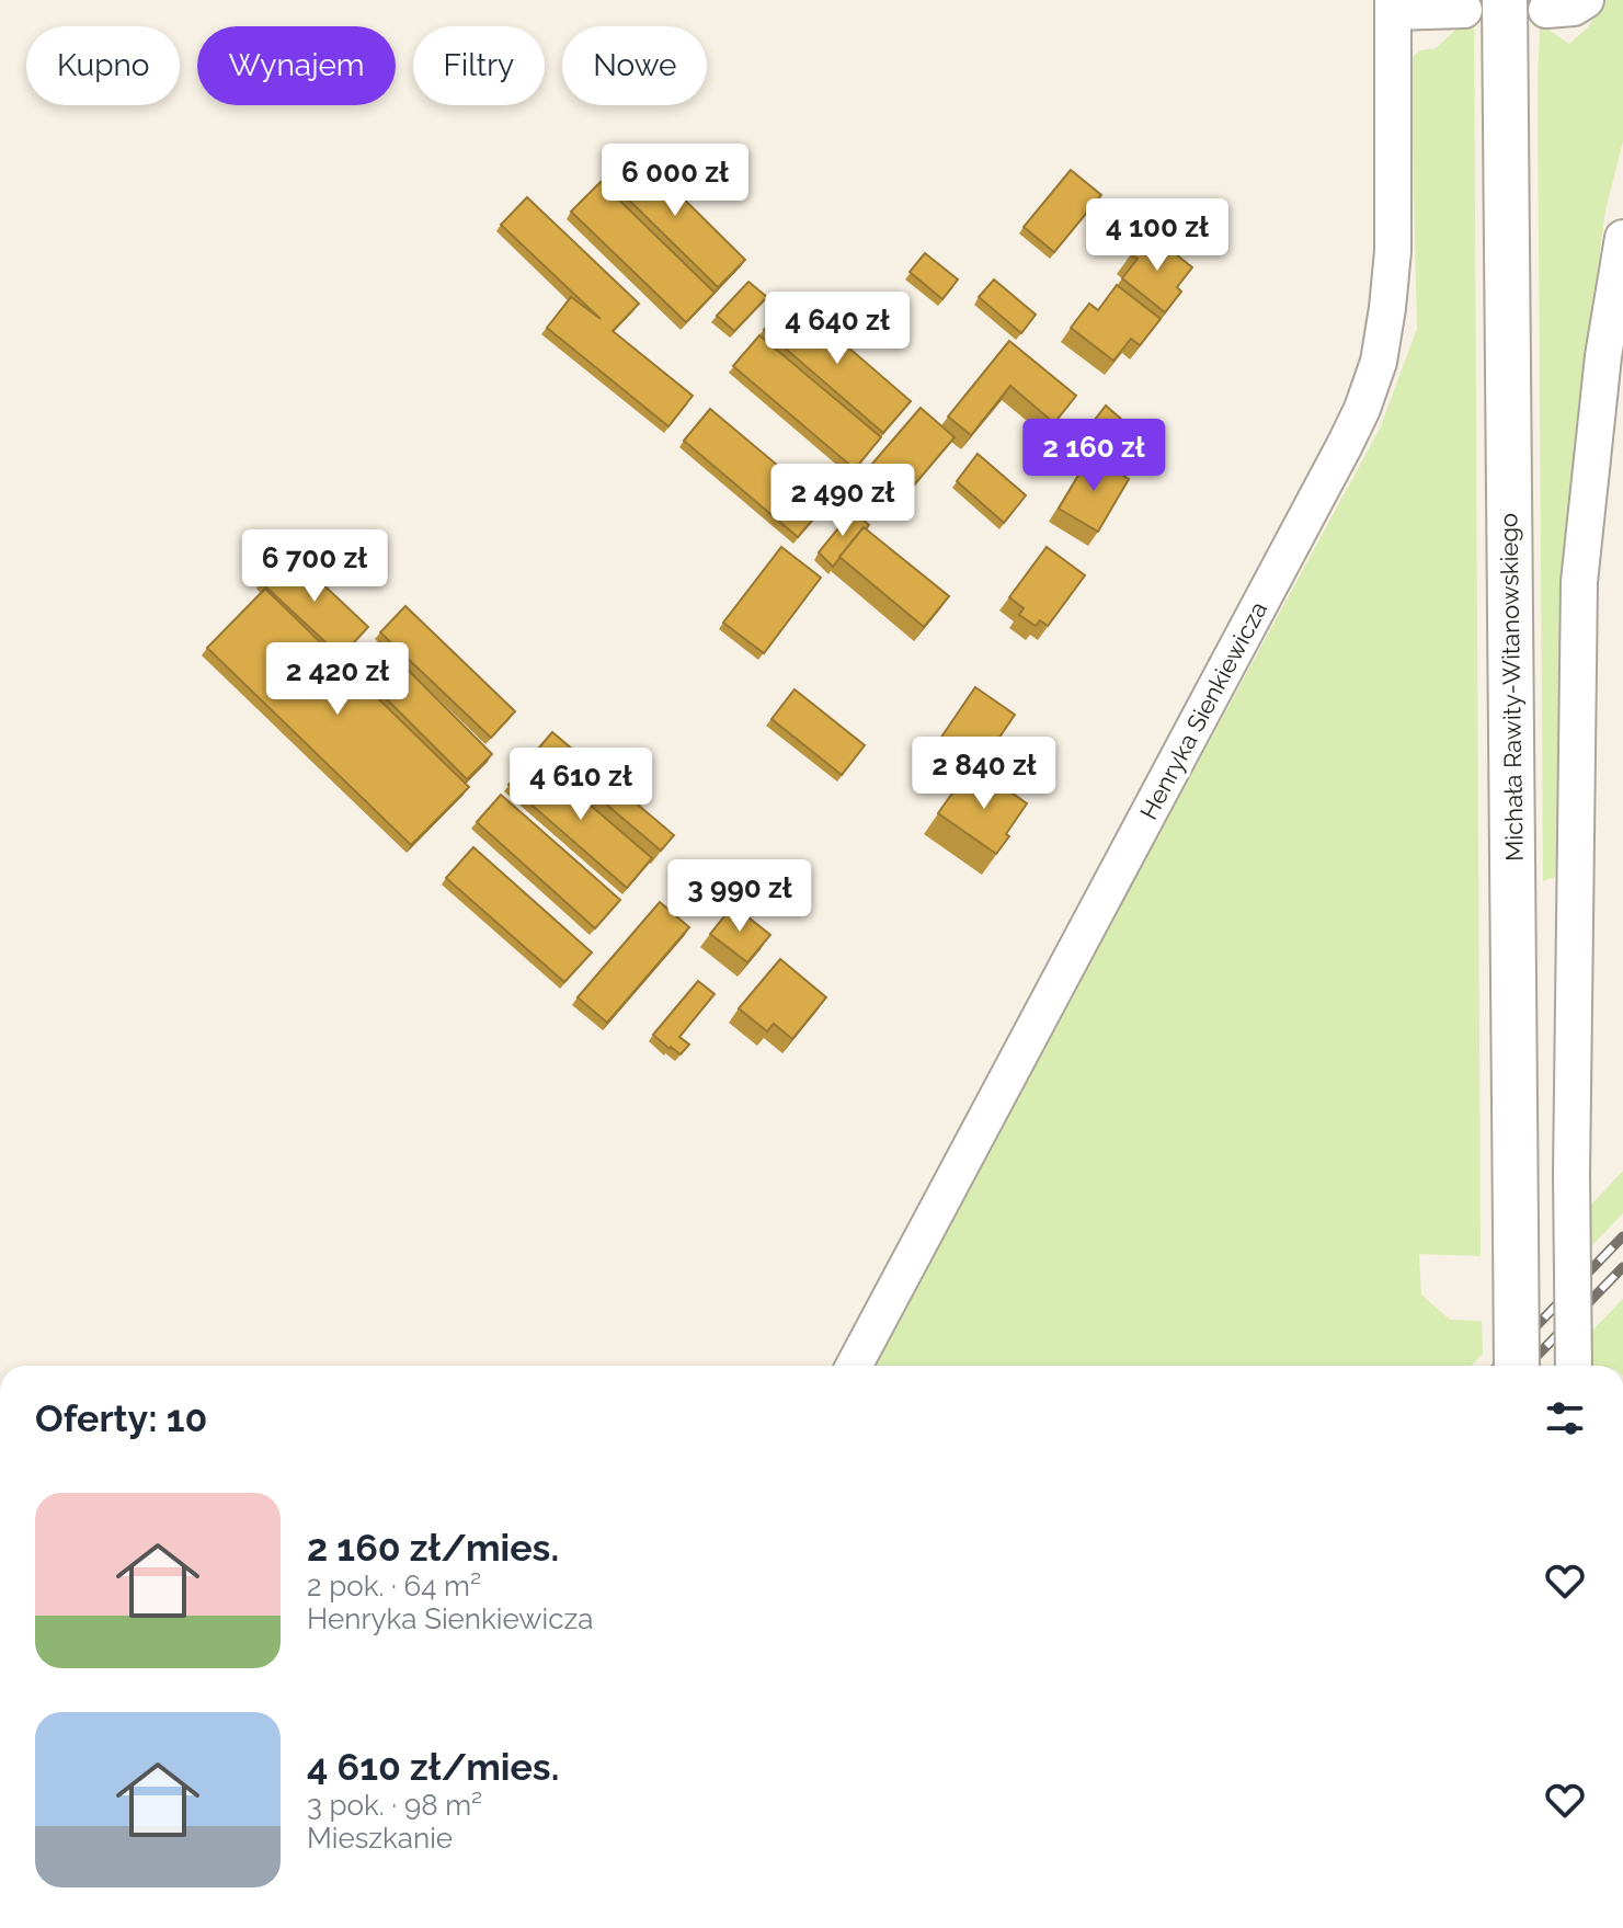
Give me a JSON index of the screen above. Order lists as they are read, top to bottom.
{
  "streets": {
    "main road": ["Michała Rawity-Witanowskiego"],
    "street": ["Henryka Sienkiewicza"]
  },
  "page": {
    "chip": [
      "Kupno",
      "Wynajem",
      "Filtry",
      "Nowe"
    ],
    "price": [
      "6 000 zł",
      "4 100 zł",
      "4 640 zł",
      "2 160 zł",
      "2 490 zł",
      "6 700 zł",
      "2 420 zł",
      "2 840 zł",
      "4 610 zł",
      "3 990 zł"
    ],
    "heading": "Oferty: 10",
    "list": [
      {
        "name": "2 160 zł/mies.",
        "note": "2 pok. · 64 m² · Henryka Sienkiewicza"
      },
      {
        "name": "4 610 zł/mies.",
        "note": "3 pok. · 98 m² · Mieszkanie"
      }
    ]
  }
}
